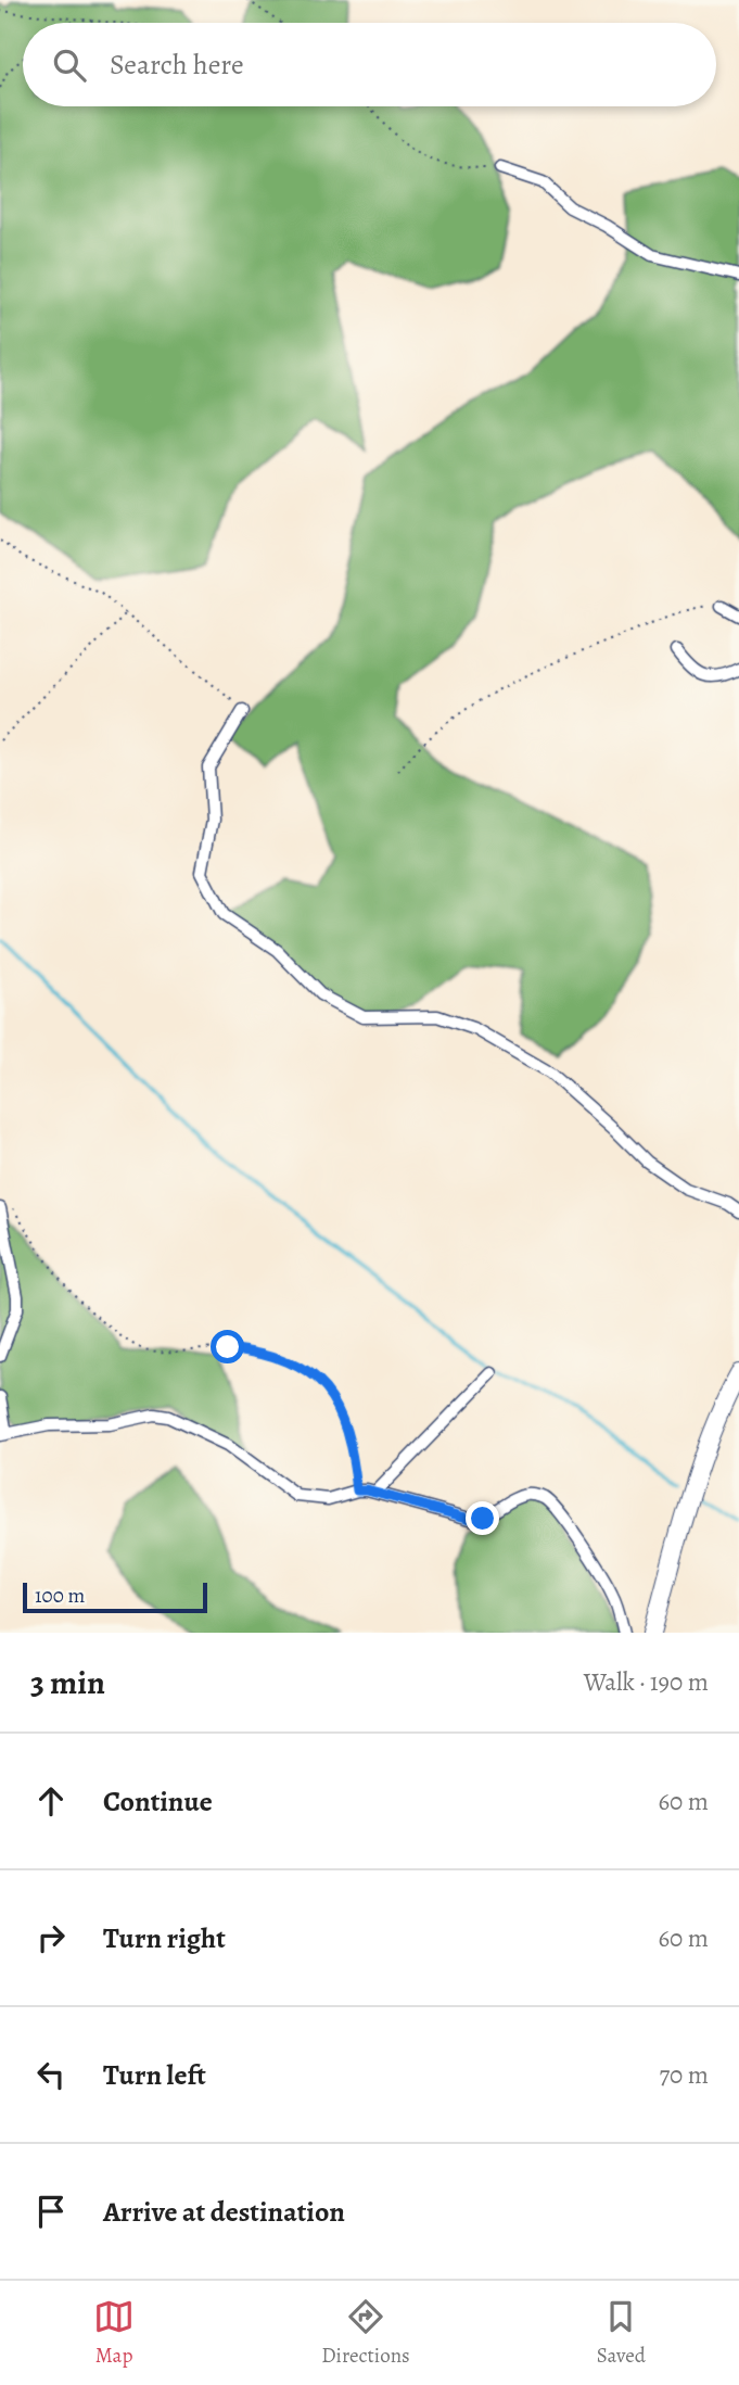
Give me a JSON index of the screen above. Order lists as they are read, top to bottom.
{
  "scale_bar": "100 m",
  "page": {
    "search": "Search here",
    "scale": "100 m",
    "heading": ["3 min", "Walk · 190 m"],
    "list": [
      ["Continue", "60 m"],
      ["Turn right", "60 m"],
      ["Turn left", "70 m"],
      "Arrive at destination"
    ],
    "nav": ["Map", "Directions", "Saved"]
  }
}
